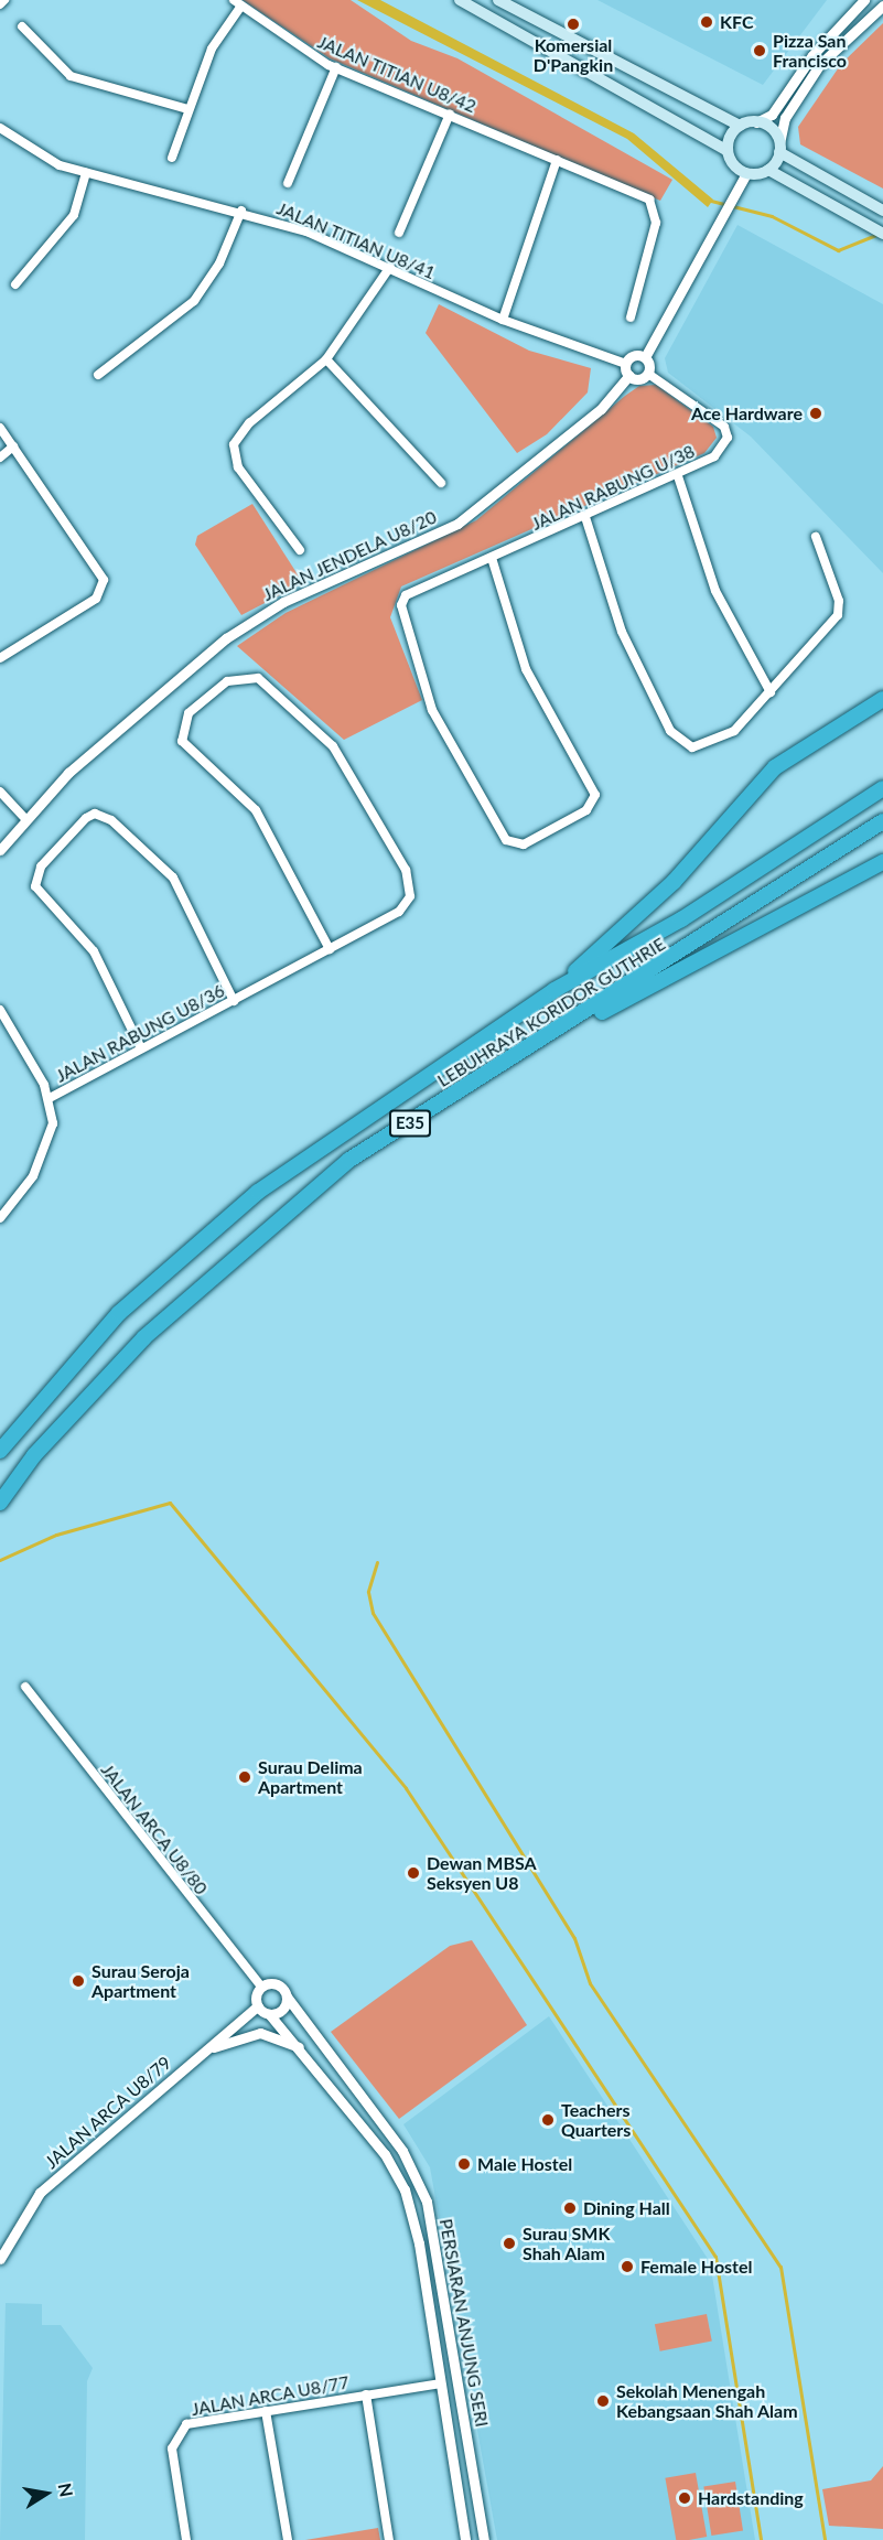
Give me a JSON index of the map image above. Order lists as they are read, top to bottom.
{
  "streets": {
    "highway": ["LEBUHRAYA KORIDOR GUTHRIE", "E35"],
    "street": [
      "JALAN TITIAN U8/42",
      "JALAN TITIAN U8/41",
      "JALAN RABUNG U/38",
      "JALAN JENDELA U8/20",
      "JALAN RABUNG U8/36",
      "JALAN ARCA U8/80",
      "JALAN ARCA U8/79",
      "PERSIARAN ANJUNG SERI",
      "JALAN ARCA U8/77"
    ]
  },
  "crossings": [
    ["JALAN ARCA U8/80", "JALAN ARCA U8/79"],
    ["JALAN ARCA U8/80", "PERSIARAN ANJUNG SERI"],
    ["JALAN ARCA U8/79", "PERSIARAN ANJUNG SERI"],
    ["PERSIARAN ANJUNG SERI", "JALAN ARCA U8/77"]
  ],
  "places": [
    "KFC",
    "Komersial D'Pangkin",
    "Pizza San Francisco",
    "Ace Hardware",
    "Surau Delima Apartment",
    "Dewan MBSA Seksyen U8",
    "Surau Seroja Apartment",
    "Teachers Quarters",
    "Male Hostel",
    "Dining Hall",
    "Surau SMK Shah Alam",
    "Female Hostel",
    "Sekolah Menengah Kebangsaan Shah Alam",
    "Hardstanding"
  ],
  "north": "right"
}
